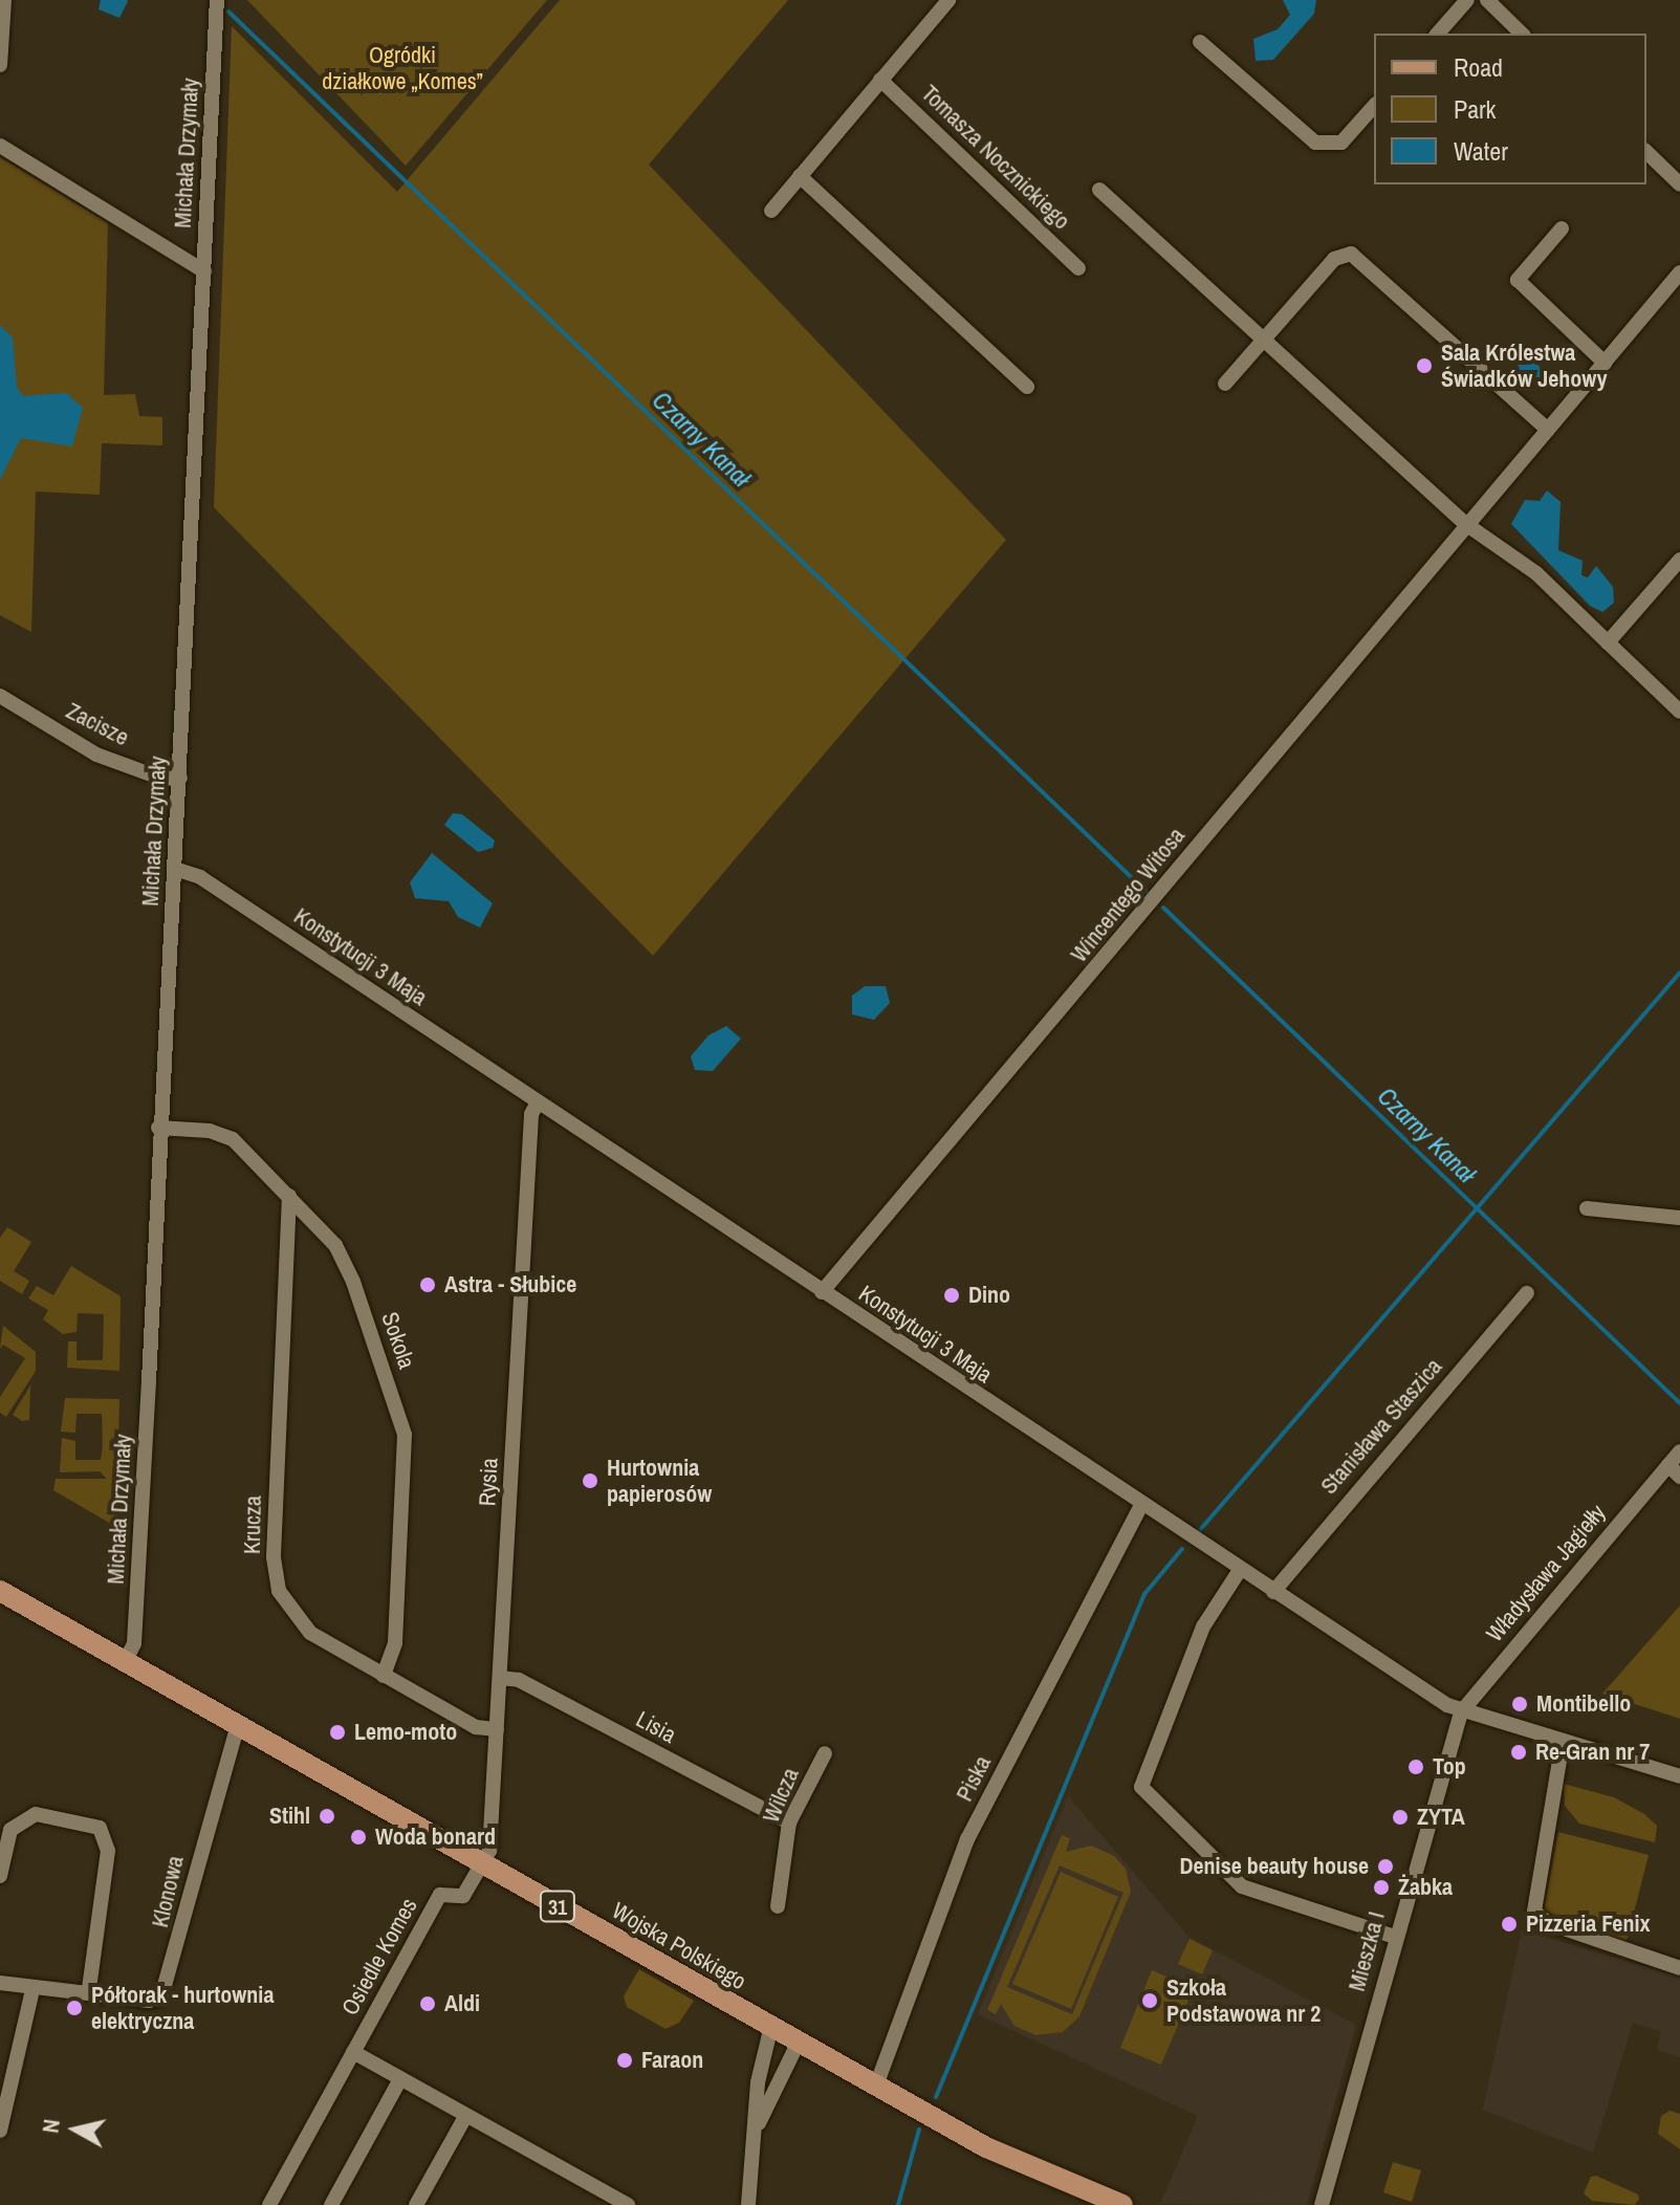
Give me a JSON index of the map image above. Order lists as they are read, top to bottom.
{
  "streets": {
    "main road": ["31", "Wojska Polskiego"],
    "street": [
      "Michała Drzymały",
      "Tomasza Nocznickiego",
      "Zacisze",
      "Wincentego Witosa",
      "Konstytucji 3 Maja",
      "Sokola",
      "Stanisława Staszica",
      "Rysia",
      "Krucza",
      "Władysława Jagiełły",
      "Lisia",
      "Piska",
      "Wilcza",
      "Klonowa",
      "Mieszka I",
      "Osiedle Komes"
    ]
  },
  "crossings": [
    ["Michała Drzymały", "Zacisze"],
    ["Michała Drzymały", "Konstytucji 3 Maja"],
    ["Michała Drzymały", "Sokola"],
    ["Michała Drzymały", "Wojska Polskiego"],
    ["Wincentego Witosa", "Konstytucji 3 Maja"],
    ["Konstytucji 3 Maja", "Stanisława Staszica"],
    ["Konstytucji 3 Maja", "Rysia"],
    ["Konstytucji 3 Maja", "Władysława Jagiełły"],
    ["Konstytucji 3 Maja", "Piska"],
    ["Konstytucji 3 Maja", "Mieszka I"],
    ["Sokola", "Krucza"],
    ["Rysia", "Krucza"],
    ["Rysia", "Lisia"],
    ["Rysia", "Wojska Polskiego"],
    ["Rysia", "Osiedle Komes"],
    ["Władysława Jagiełły", "Mieszka I"],
    ["Lisia", "Wilcza"],
    ["Piska", "Wojska Polskiego"],
    ["Klonowa", "Wojska Polskiego"],
    ["Wojska Polskiego", "Osiedle Komes"]
  ],
  "water": ["Czarny Kanał"],
  "parks": ["Ogródki działkowe „Komes”"],
  "places": [
    "Sala Królestwa Świadków Jehowy",
    "Astra - Słubice",
    "Dino",
    "Hurtownia papierosów",
    "Montibello",
    "Lemo-moto",
    "Re-Gran nr 7",
    "Top",
    "Stihl",
    "ZYTA",
    "Woda bonard",
    "Denise beauty house",
    "Żabka",
    "Pizzeria Fenix",
    "Szkoła Podstawowa nr 2",
    "Aldi",
    "Półtorak - hurtownia elektryczna",
    "Faraon"
  ],
  "legend": ["Road", "Park", "Water"],
  "north": "left"
}
